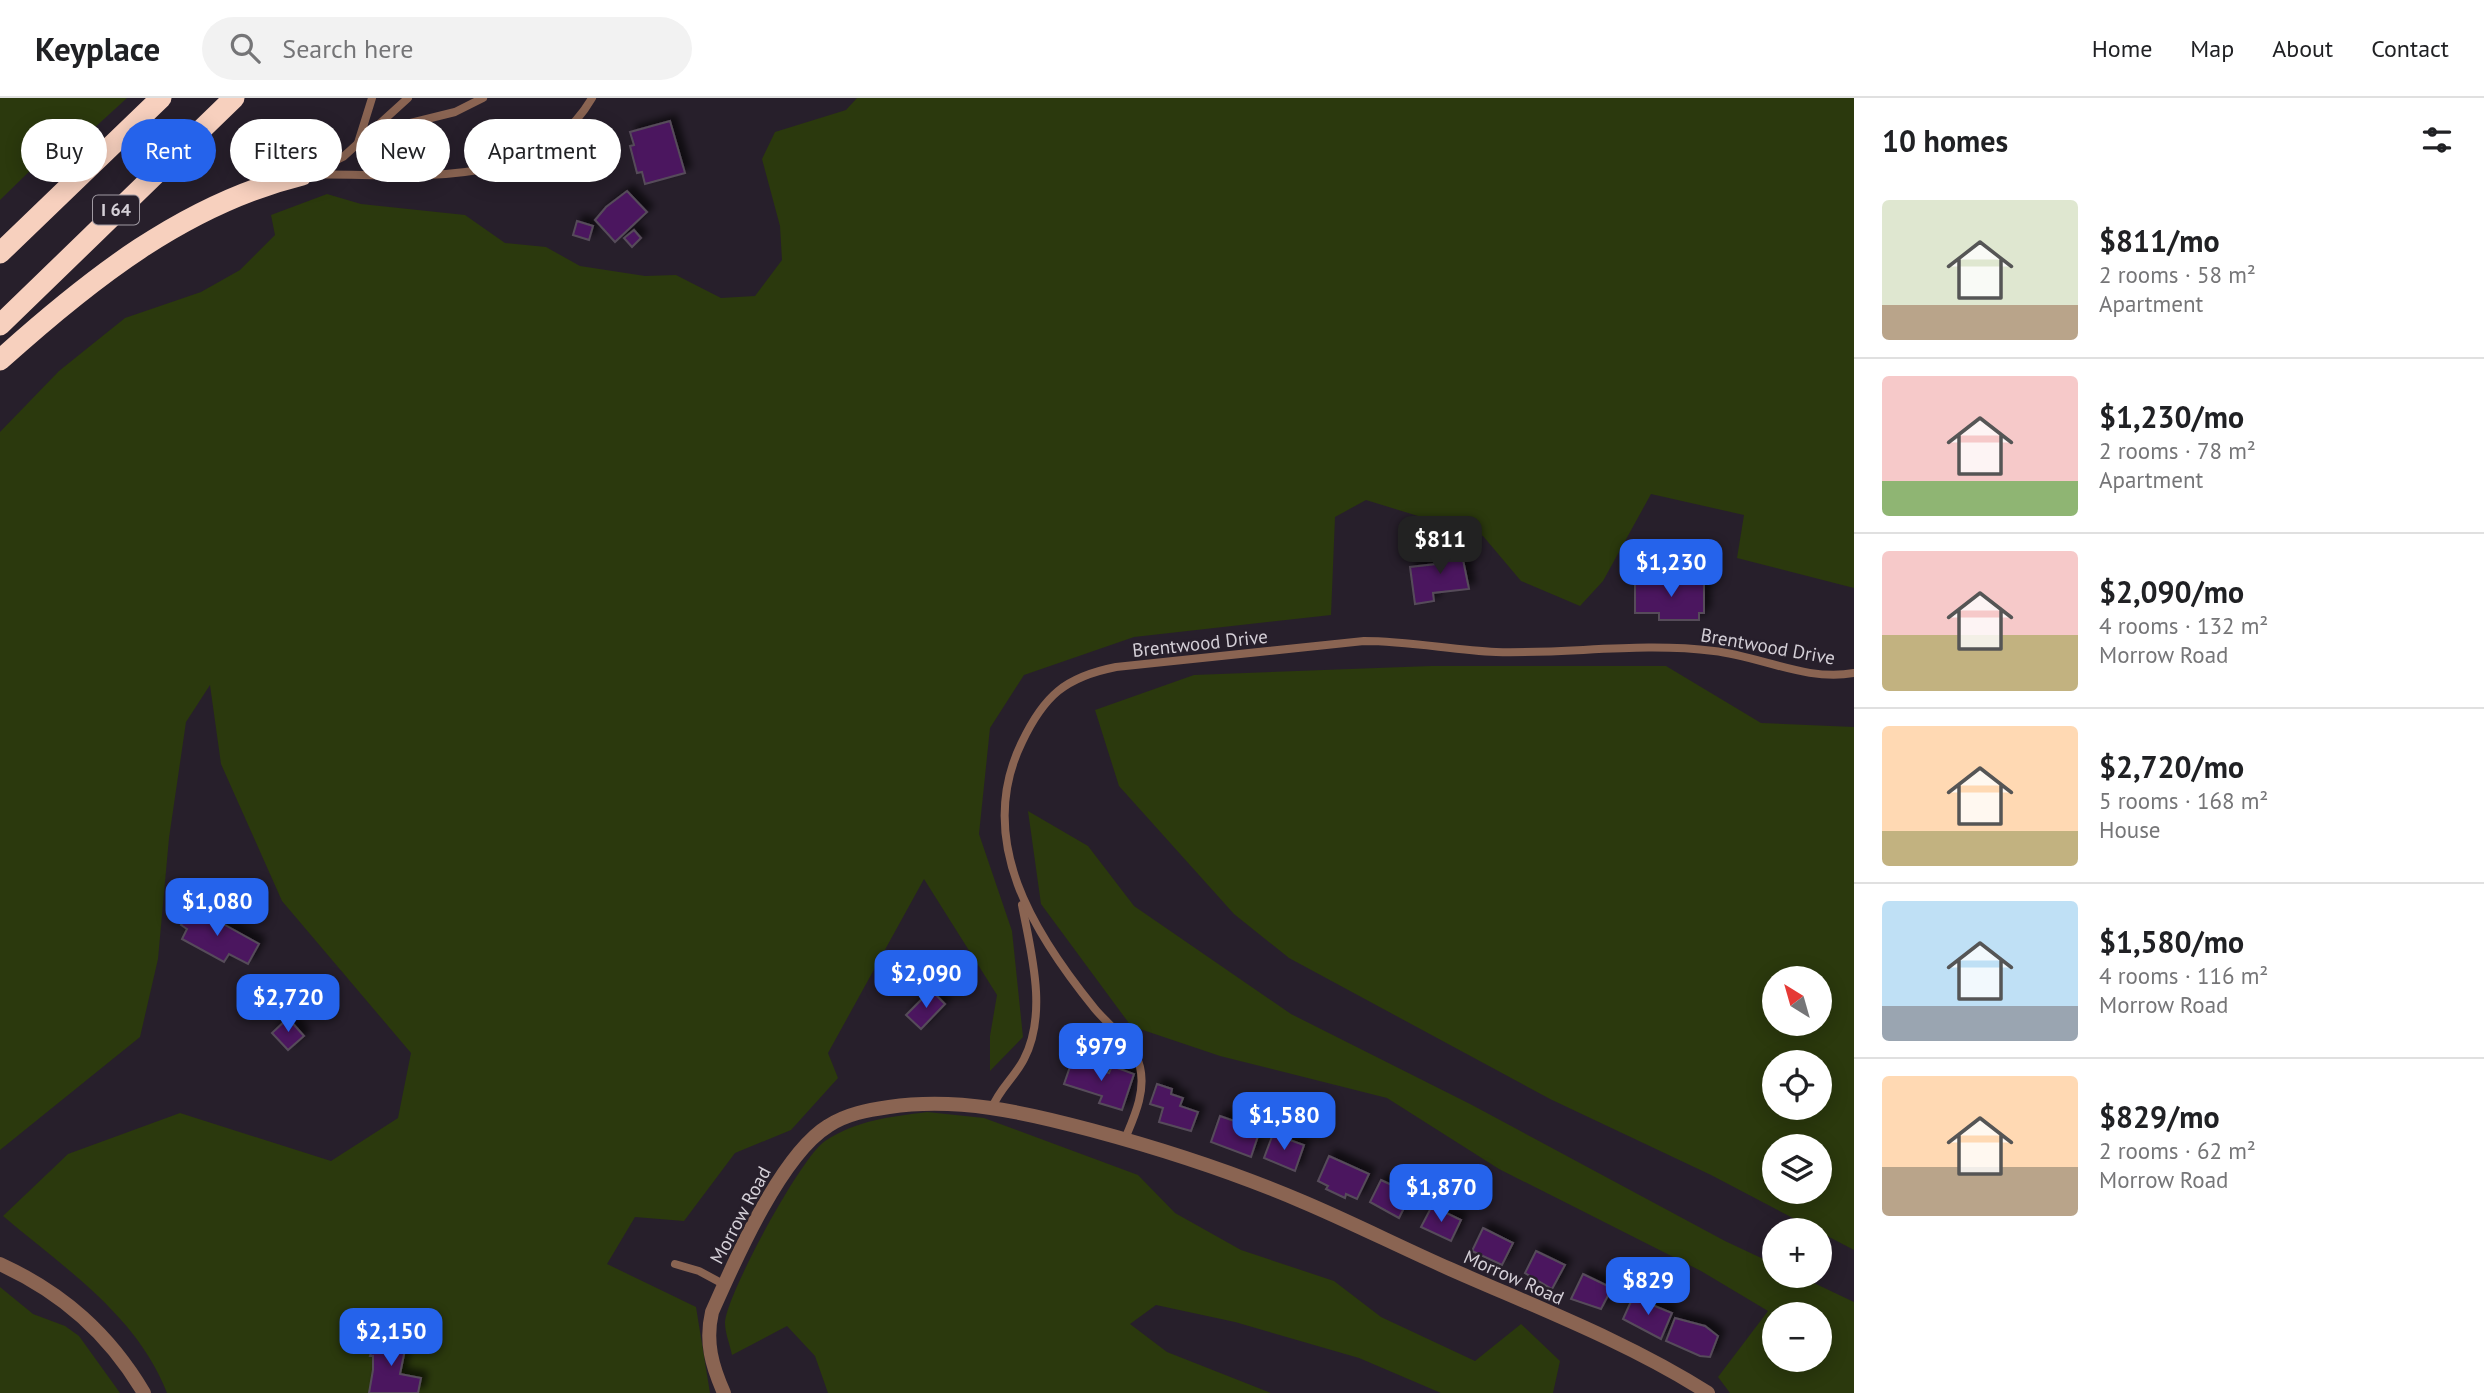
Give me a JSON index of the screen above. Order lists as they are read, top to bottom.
{
  "streets": {
    "highway": ["I 64"],
    "street": ["Morrow Road"],
    "lane": ["Brentwood Drive"]
  },
  "crossings": [
    ["Brentwood Drive", "Morrow Road"]
  ],
  "north": "top left",
  "page": {
    "header": "Keyplace",
    "search": "Search here",
    "nav": [
      "Home",
      "Map",
      "About",
      "Contact"
    ],
    "heading": "10 homes",
    "chip": [
      "Buy",
      "Rent",
      "Filters",
      "New",
      "Apartment"
    ],
    "list": [
      {
        "name": "$811/mo",
        "note": "2 rooms · 58 m² · Apartment"
      },
      {
        "name": "$1,230/mo",
        "note": "2 rooms · 78 m² · Apartment"
      },
      {
        "name": "$2,090/mo",
        "note": "4 rooms · 132 m² · Morrow Road"
      },
      {
        "name": "$2,720/mo",
        "note": "5 rooms · 168 m² · House"
      },
      {
        "name": "$1,580/mo",
        "note": "4 rooms · 116 m² · Morrow Road"
      },
      {
        "name": "$829/mo",
        "note": "2 rooms · 62 m² · Morrow Road"
      }
    ],
    "price": [
      "$811",
      "$1,230",
      "$1,080",
      "$2,090",
      "$2,720",
      "$979",
      "$1,580",
      "$1,870",
      "$829",
      "$2,150"
    ],
    "map_buttons": ["+", "−"]
  }
}
